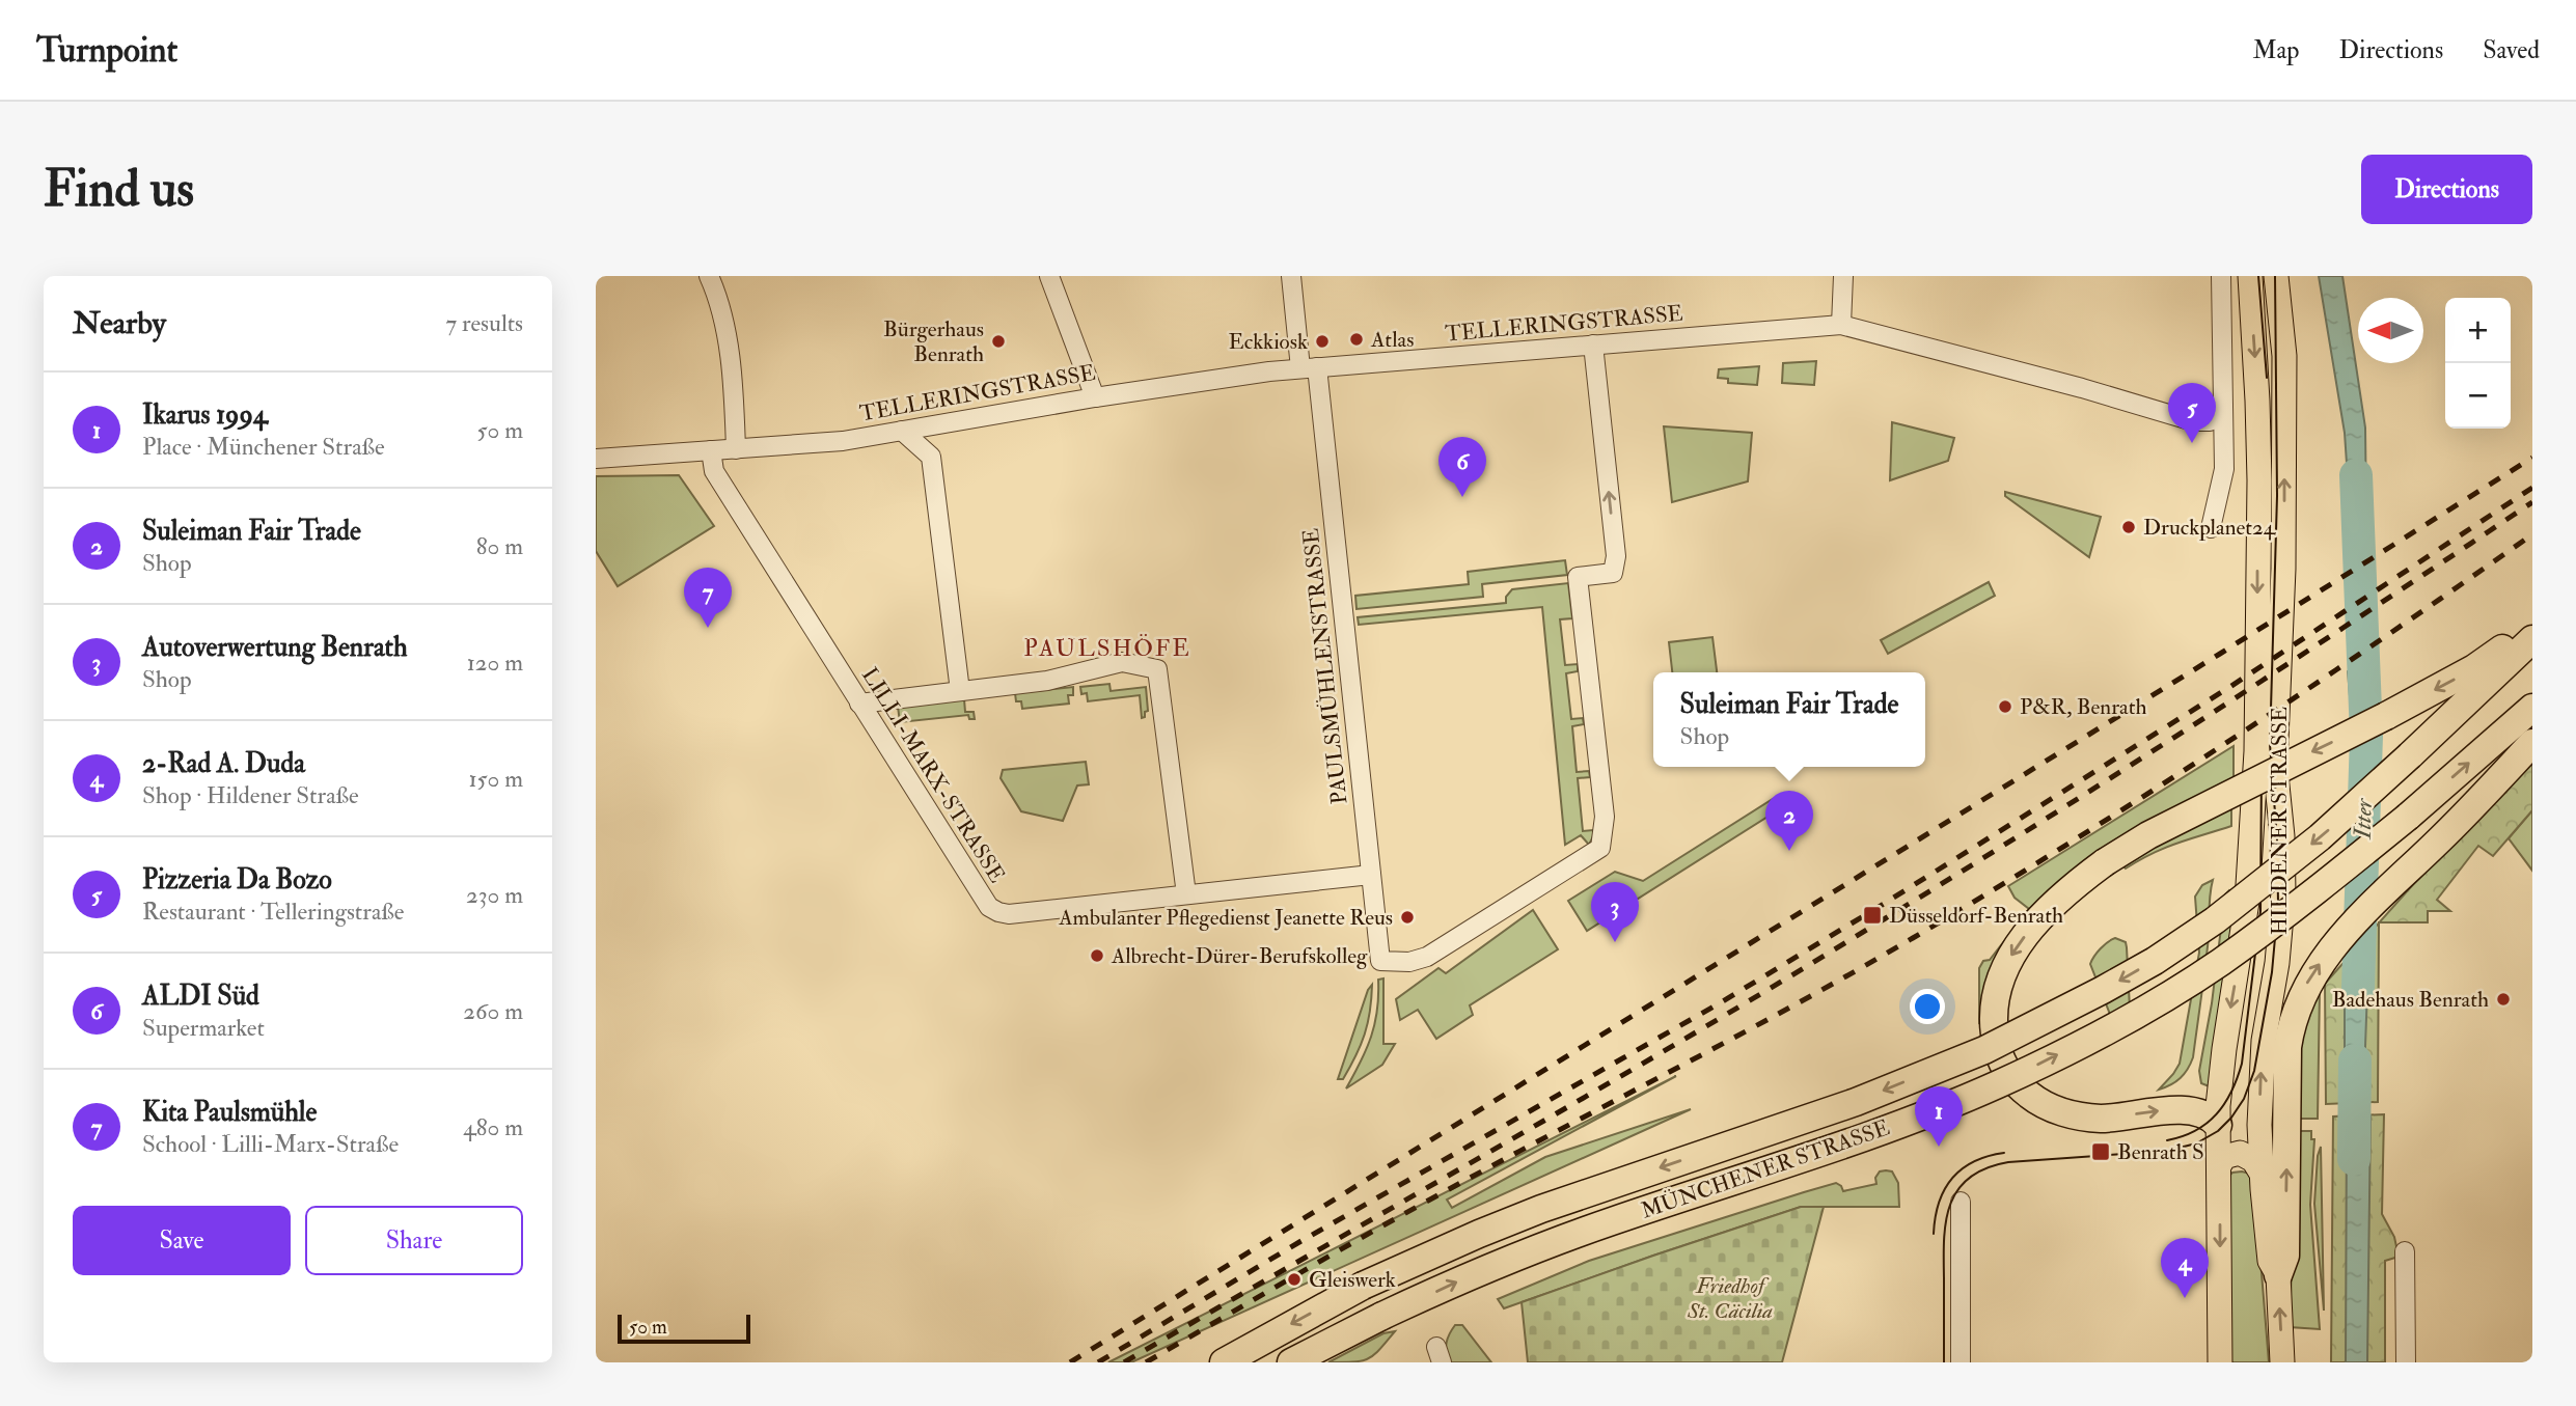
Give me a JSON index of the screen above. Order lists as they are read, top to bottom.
{
  "streets": {
    "highway": ["MÜNCHENER STRASSE"],
    "main road": ["HILDENER STRASSE"],
    "street": ["TELLERINGSTRASSE", "PAULSMÜHLENSTRASSE", "LILLI-MARX-STRASSE"]
  },
  "crossings": [
    ["TELLERINGSTRASSE", "PAULSMÜHLENSTRASSE"],
    ["TELLERINGSTRASSE", "LILLI-MARX-STRASSE"],
    ["PAULSMÜHLENSTRASSE", "LILLI-MARX-STRASSE"]
  ],
  "districts": ["PAULSHÖFE"],
  "water": ["Itter"],
  "parks": ["Friedhof St. Cäcilia"],
  "places": {
    "other": [
      "Atlas",
      "Bürgerhaus Benrath",
      "Eckkiosk",
      "Druckplanet24",
      "P&R, Benrath",
      "Ambulanter Pflegedienst Jeanette Reus",
      "Albrecht-Dürer-Berufskolleg",
      "Badehaus Benrath",
      "Gleiswerk"
    ],
    "transit": ["Düsseldorf-Benrath", "Benrath S"]
  },
  "scale_bar": "50 m",
  "north": "left",
  "page": {
    "header": "Turnpoint",
    "nav": ["Map", "Directions", "Saved"],
    "buttons": [
      "Directions",
      ["Save", "Share"]
    ],
    "title": "Find us",
    "heading": ["Nearby", "7 results"],
    "map_buttons": ["+", "−"],
    "list": [
      {
        "mark": "1",
        "name": "Ikarus 1994",
        "note": "Place · Münchener Straße",
        "value": "50 m"
      },
      {
        "mark": "2",
        "name": "Suleiman Fair Trade",
        "note": "Shop",
        "value": "80 m"
      },
      {
        "mark": "3",
        "name": "Autoverwertung Benrath",
        "note": "Shop",
        "value": "120 m"
      },
      {
        "mark": "4",
        "name": "2-Rad A. Duda",
        "note": "Shop · Hildener Straße",
        "value": "150 m"
      },
      {
        "mark": "5",
        "name": "Pizzeria Da Bozo",
        "note": "Restaurant · Telleringstraße",
        "value": "230 m"
      },
      {
        "mark": "6",
        "name": "ALDI Süd",
        "note": "Supermarket",
        "value": "260 m"
      },
      {
        "mark": "7",
        "name": "Kita Paulsmühle",
        "note": "School · Lilli-Marx-Straße",
        "value": "480 m"
      }
    ],
    "pins": [
      "5",
      "6",
      "7",
      "2",
      "3",
      "1",
      "4"
    ],
    "popup": ["Suleiman Fair Trade", "Shop"],
    "scale": "50 m"
  }
}
